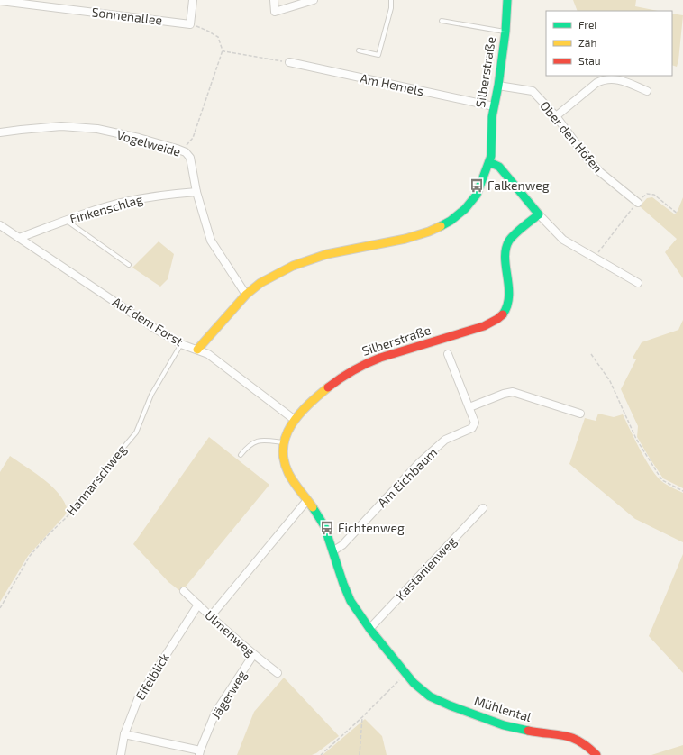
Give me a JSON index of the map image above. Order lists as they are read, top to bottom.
{
  "streets": {
    "street": [
      "Sonnenallee",
      "Silberstraße",
      "Am Hemels",
      "Ober den Höfen",
      "Vogelweide",
      "Finkenschlag",
      "Auf dem Forst",
      "Am Eichbaum",
      "Kastanienweg",
      "Ulmenweg",
      "Eifelblick",
      "Jägerweg",
      "Mühlental"
    ],
    "lane": ["Hannarschweg"]
  },
  "crossings": [
    ["Silberstraße", "Am Hemels"],
    ["Silberstraße", "Ober den Höfen"],
    ["Silberstraße", "Auf dem Forst"],
    ["Silberstraße", "Am Eichbaum"],
    ["Silberstraße", "Kastanienweg"],
    ["Silberstraße", "Mühlental"],
    ["Vogelweide", "Finkenschlag"],
    ["Finkenschlag", "Auf dem Forst"],
    ["Auf dem Forst", "Hannarschweg"],
    ["Ulmenweg", "Eifelblick"],
    ["Ulmenweg", "Jägerweg"]
  ],
  "places": {
    "bus stop": ["Falkenweg", "Fichtenweg"]
  },
  "legend": ["Frei", "Zäh", "Stau"]
}
